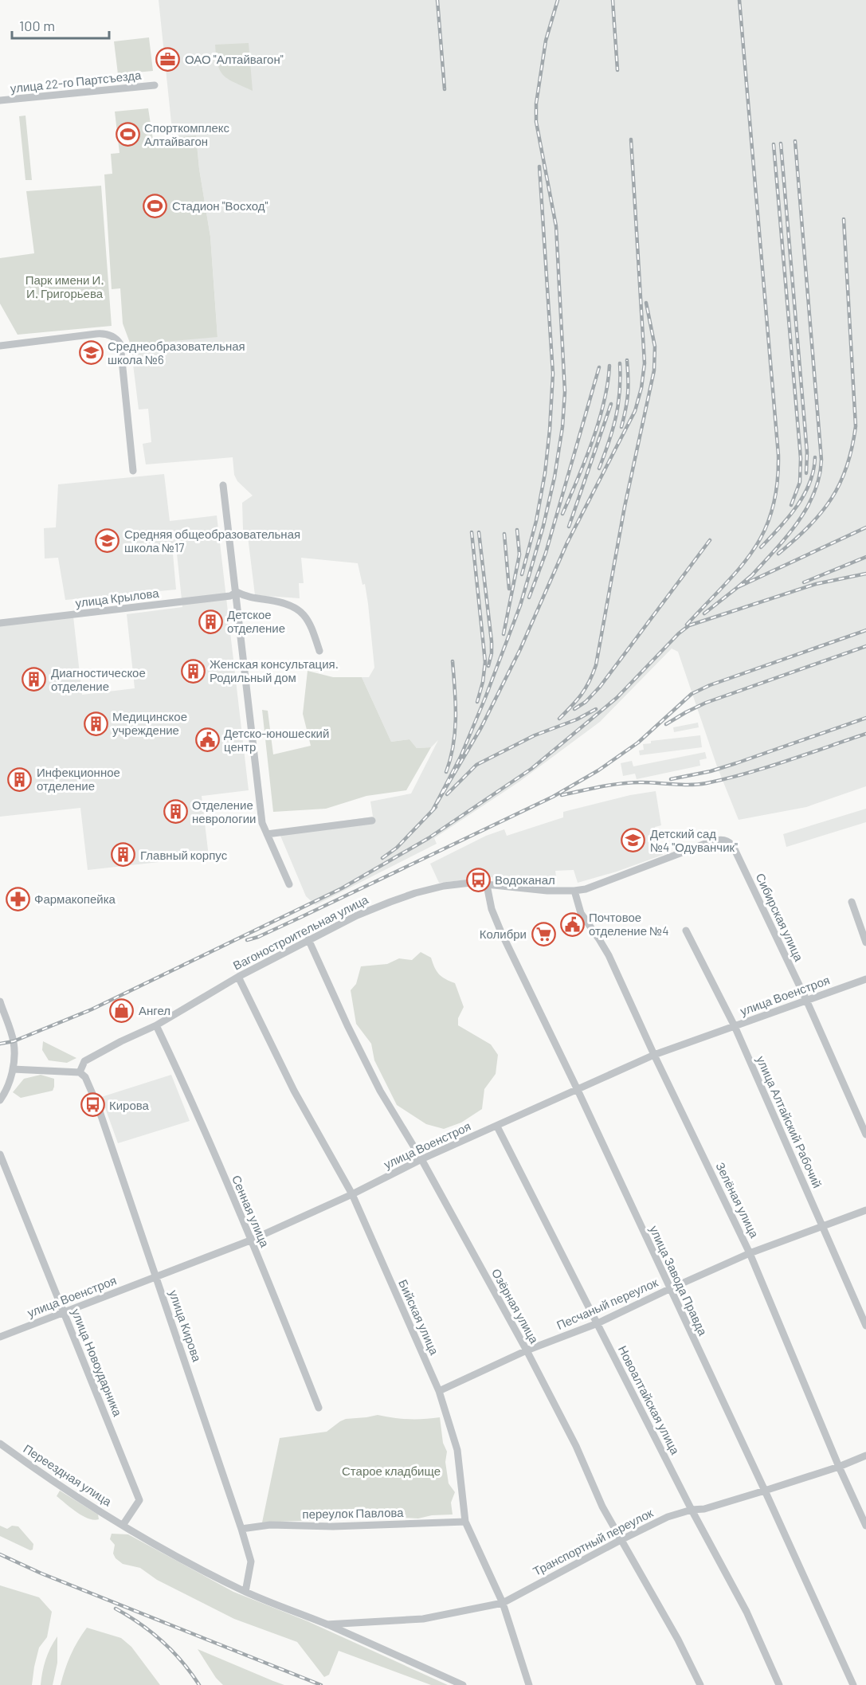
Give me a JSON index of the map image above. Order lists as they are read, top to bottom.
{
  "streets": {
    "street": [
      "улица 22-го Партсъезда",
      "улица Крылова",
      "Сибирская улица",
      "Вагоностроительная улица",
      "улица Военстроя",
      "улица Алтайский Рабочий",
      "Зелёная улица",
      "Сенная улица",
      "улица Завода Правда",
      "Песчаный переулок",
      "Озёрная улица",
      "Бийская улица",
      "улица Кирова",
      "улица Новоударника",
      "Новоалтайская улица",
      "Переездная улица",
      "переулок Павлова",
      "Транспортный переулок"
    ]
  },
  "crossings": [
    ["Сибирская улица", "Вагоностроительная улица"],
    ["Сибирская улица", "улица Военстроя"],
    ["Вагоностроительная улица", "Зелёная улица"],
    ["Вагоностроительная улица", "Сенная улица"],
    ["Вагоностроительная улица", "улица Завода Правда"],
    ["Вагоностроительная улица", "Озёрная улица"],
    ["Вагоностроительная улица", "Бийская улица"],
    ["Вагоностроительная улица", "улица Кирова"],
    ["улица Военстроя", "улица Алтайский Рабочий"],
    ["улица Военстроя", "Зелёная улица"],
    ["улица Военстроя", "Сенная улица"],
    ["улица Военстроя", "улица Завода Правда"],
    ["улица Военстроя", "Озёрная улица"],
    ["улица Военстроя", "Бийская улица"],
    ["улица Военстроя", "улица Кирова"],
    ["улица Военстроя", "улица Новоударника"],
    ["улица Военстроя", "Новоалтайская улица"],
    ["улица Алтайский Рабочий", "Песчаный переулок"],
    ["Зелёная улица", "Песчаный переулок"],
    ["Зелёная улица", "Транспортный переулок"],
    ["улица Завода Правда", "Песчаный переулок"],
    ["улица Завода Правда", "Транспортный переулок"],
    ["Песчаный переулок", "Озёрная улица"],
    ["Песчаный переулок", "Бийская улица"],
    ["Песчаный переулок", "Новоалтайская улица"],
    ["Озёрная улица", "Транспортный переулок"],
    ["Бийская улица", "переулок Павлова"],
    ["Бийская улица", "Транспортный переулок"],
    ["улица Кирова", "Переездная улица"],
    ["улица Кирова", "переулок Павлова"],
    ["улица Новоударника", "Переездная улица"],
    ["Новоалтайская улица", "Транспортный переулок"],
    ["Переездная улица", "Транспортный переулок"]
  ],
  "parks": ["Парк имени И. И. Григорьева", "Старое кладбище"],
  "places": {
    "office": ["ОАО \"Алтайвагон\""],
    "sports": ["Спорткомплекс Алтайвагон", "Стадион \"Восход\""],
    "school or university": ["Среднеобразовательная школа №6", "Средняя общеобразовательная школа №17", "Детский сад №4 \"Одуванчик\""],
    "building": [
      "Детское отделение",
      "Женская консультация. Родильный дом",
      "Диагностическое отделение",
      "Медицинское учреждение",
      "Инфекционное отделение",
      "Отделение неврологии",
      "Главный корпус"
    ],
    "public building": ["Детско-юношеский центр", "Почтовое отделение №4"],
    "bus stop": ["Водоканал", "Кирова"],
    "pharmacy": ["Фармакопейка"],
    "supermarket": ["Колибри"],
    "shop": ["Ангел"]
  },
  "scale_bar": "100 m"
}
